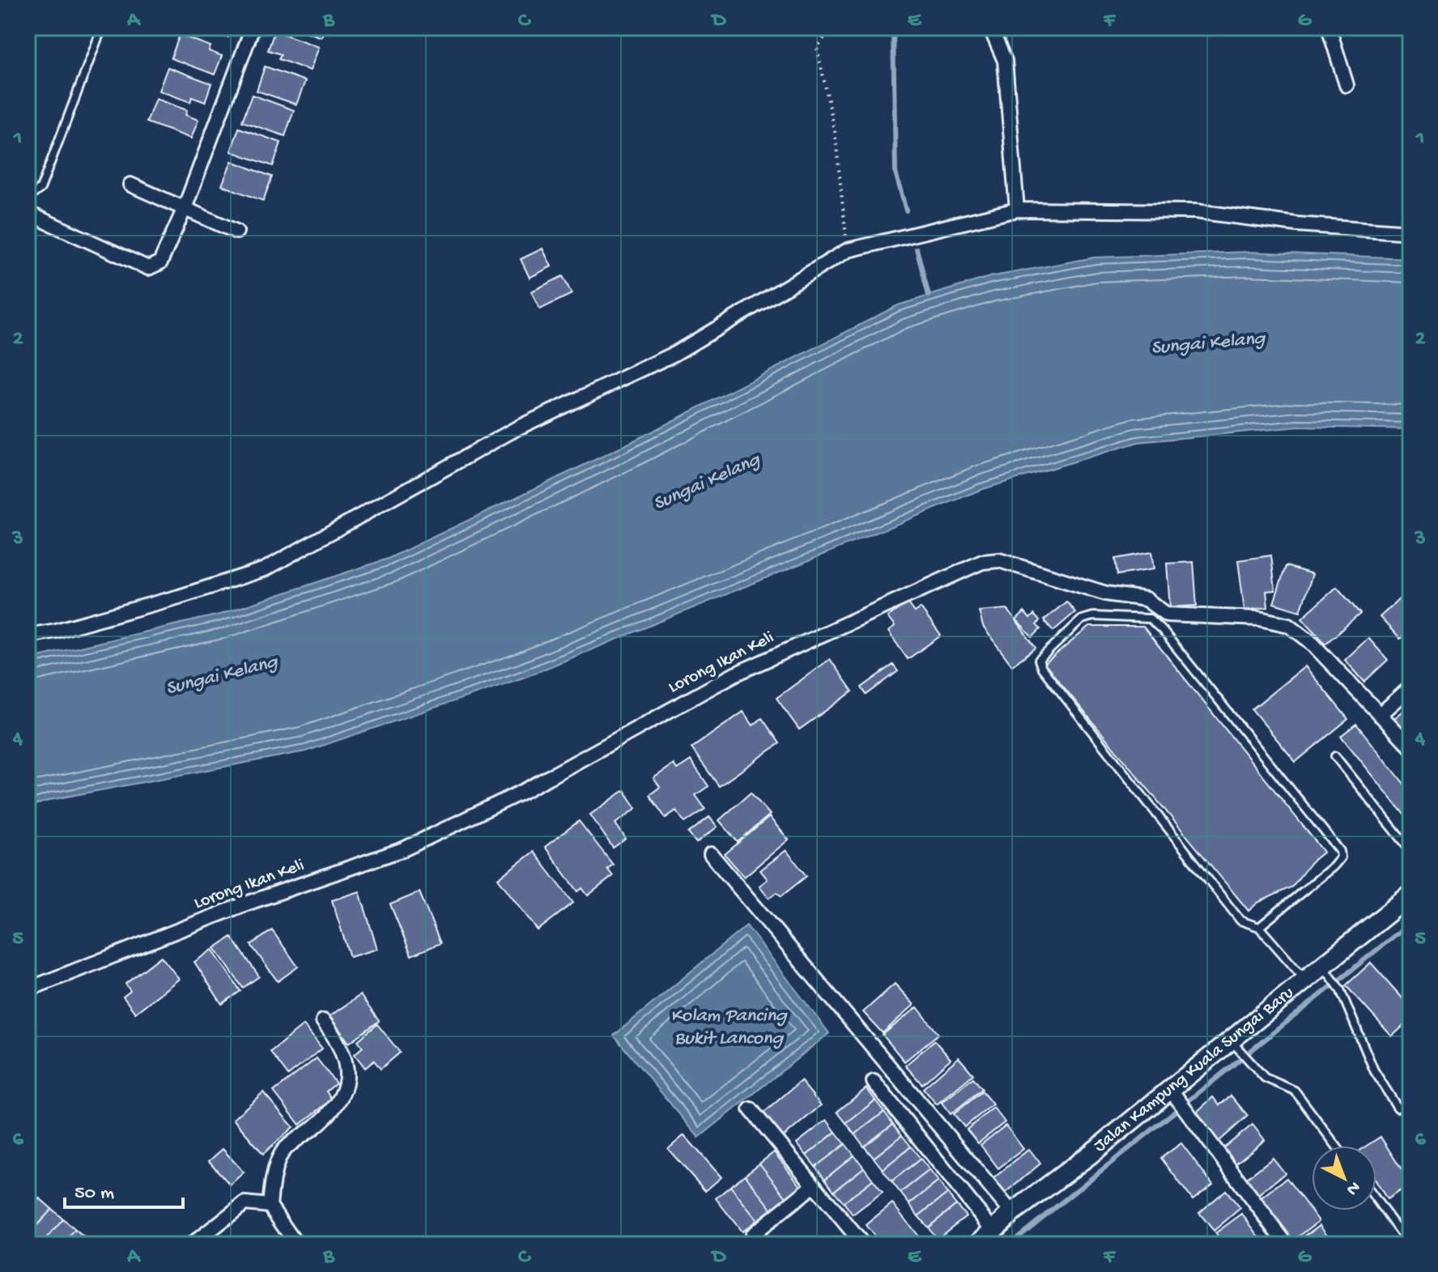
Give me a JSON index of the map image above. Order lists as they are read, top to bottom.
{
  "streets": {
    "street": ["Lorong Ikan Keli", "Jalan Kampung Kuala Sungai Baru"]
  },
  "water": ["Sungai Kelang", "Kolam Pancing Bukit Lancong"],
  "scale_bar": "50 m",
  "north": "bottom right",
  "grid": {
    "columns": [
      "A",
      "B",
      "C",
      "D",
      "E",
      "F",
      "G"
    ],
    "rows": [
      "1",
      "2",
      "3",
      "4",
      "5",
      "6"
    ]
  }
}
